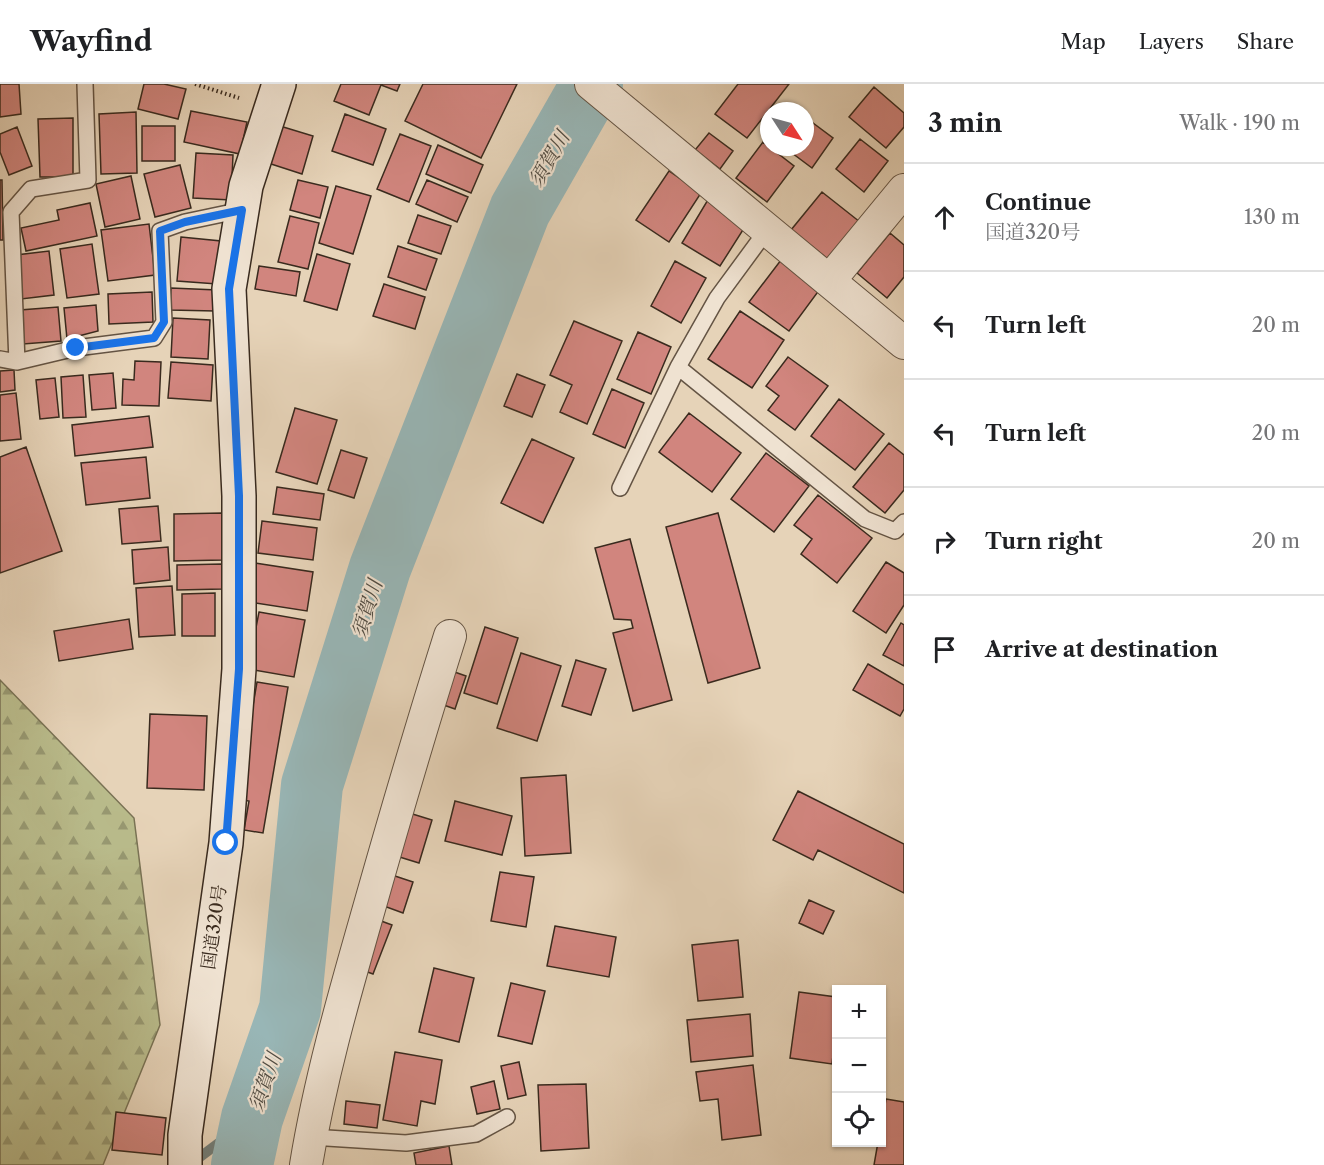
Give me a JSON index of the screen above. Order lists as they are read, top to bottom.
{
  "streets": {
    "street": ["国道320号"]
  },
  "water": ["須賀川"],
  "north": "bottom right",
  "page": {
    "header": "Wayfind",
    "nav": ["Map", "Layers", "Share"],
    "heading": ["3 min", "Walk · 190 m"],
    "list": [
      ["Continue", "国道320号", "130 m"],
      ["Turn left", "20 m"],
      ["Turn left", "20 m"],
      ["Turn right", "20 m"],
      "Arrive at destination"
    ],
    "map_buttons": ["+", "−"]
  }
}
